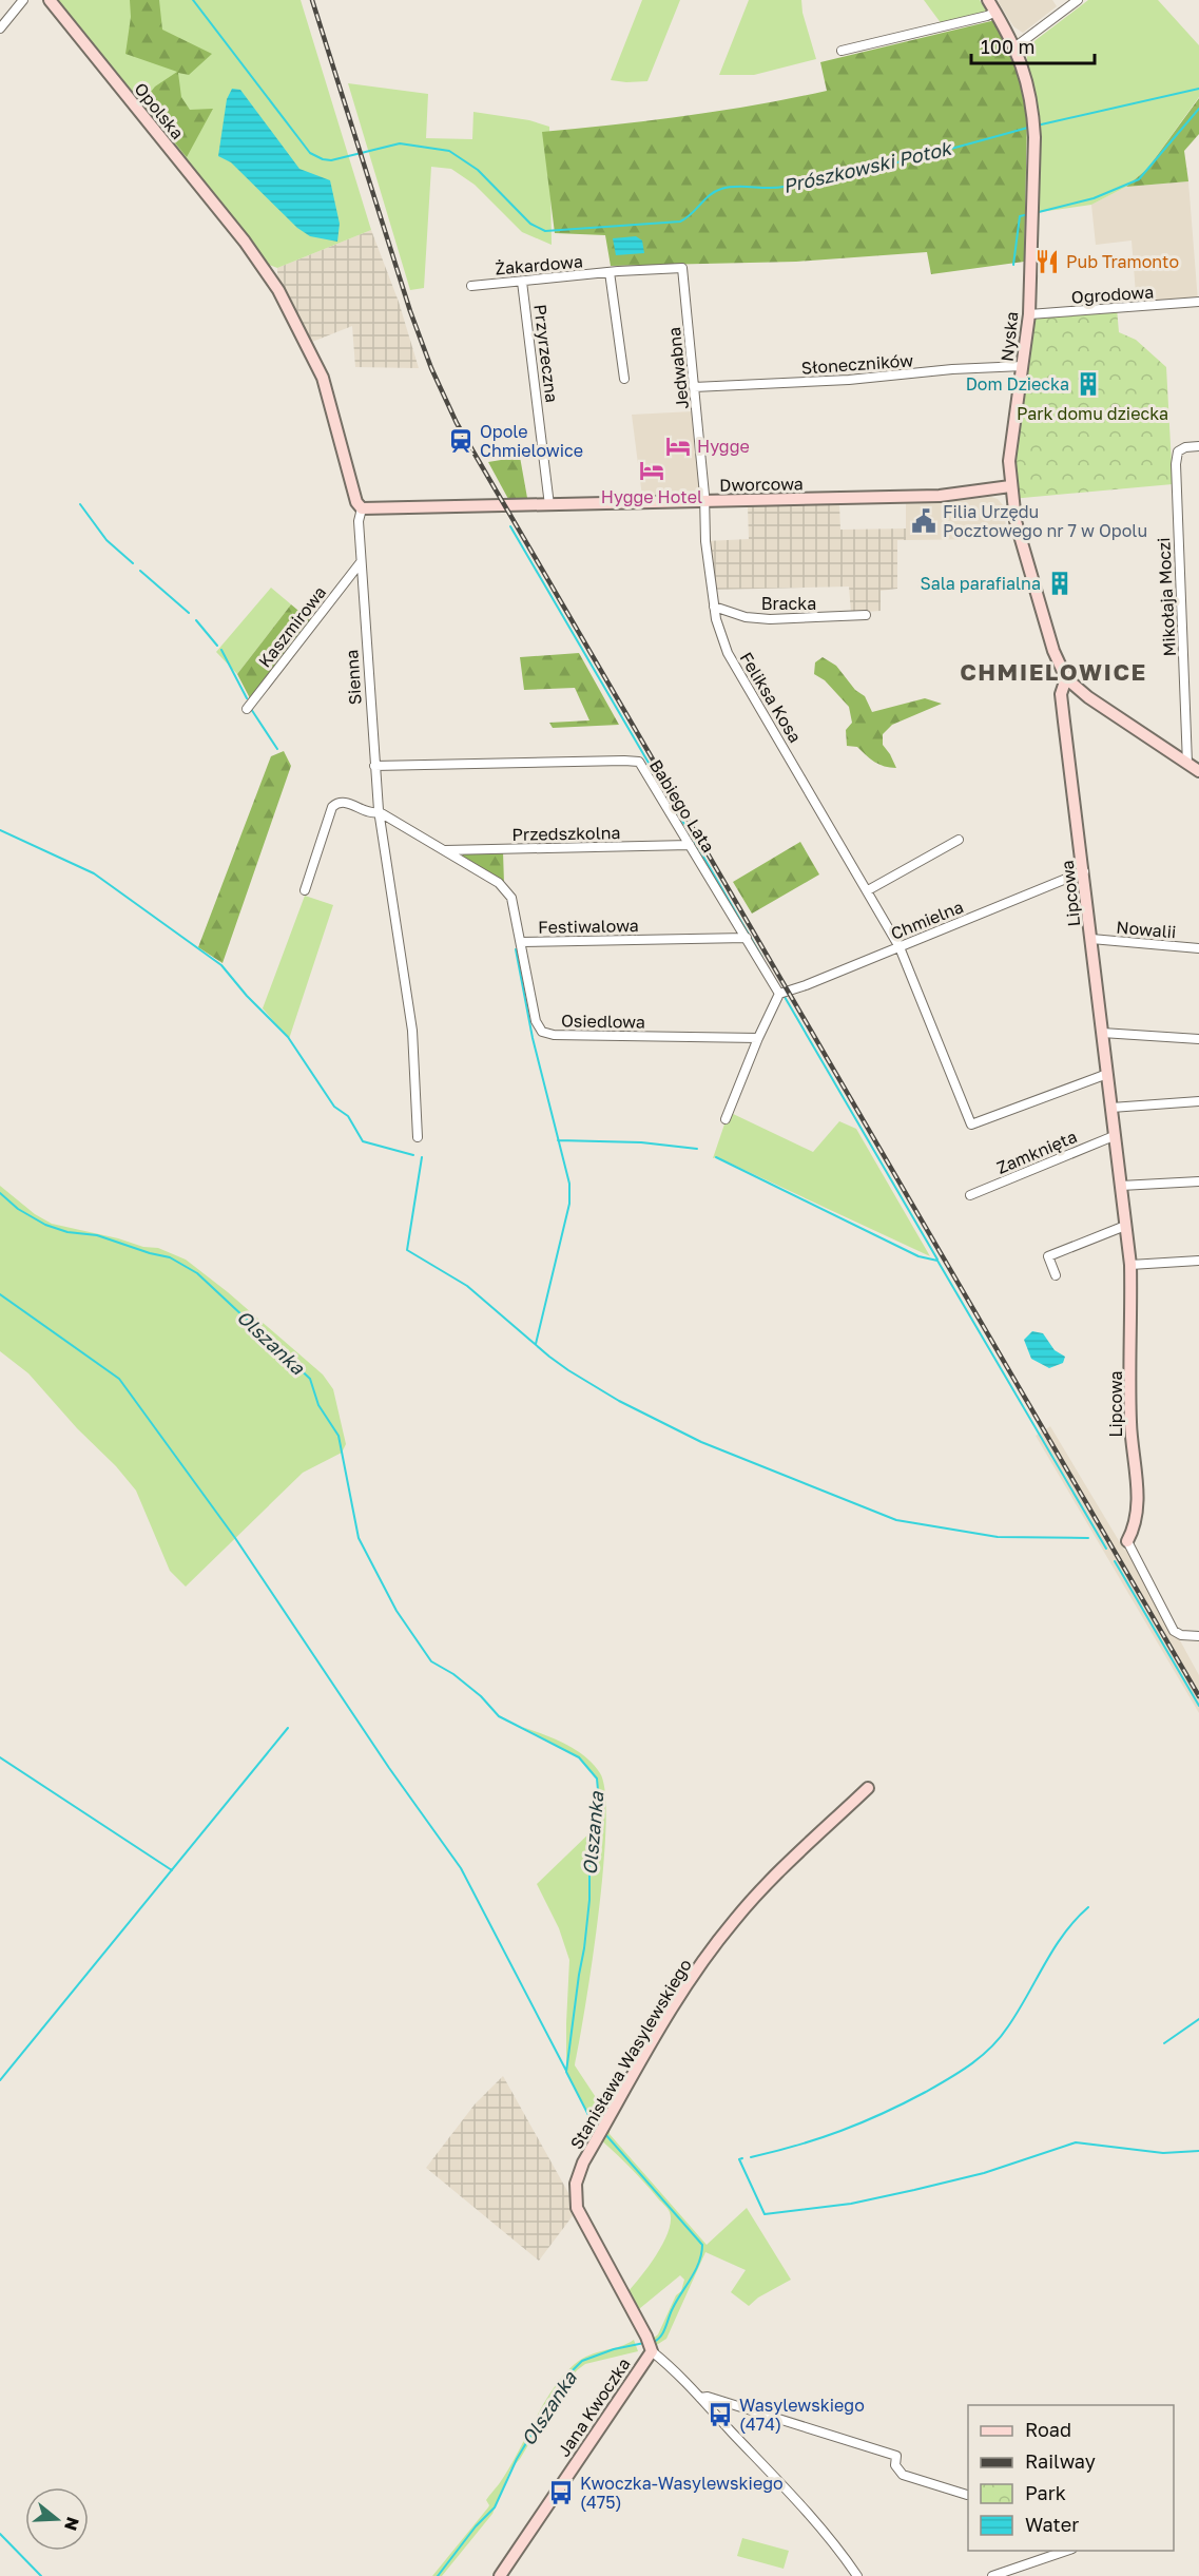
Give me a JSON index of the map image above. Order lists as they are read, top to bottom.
{
  "streets": {
    "street": [
      "Opolska",
      "Żakardowa",
      "Ogrodowa",
      "Nyska",
      "Przyrzeczna",
      "Słoneczników",
      "Jedwabna",
      "Dworcowa",
      "Mikołaja Moczi",
      "Bracka",
      "Kaszmirowa",
      "Sienna",
      "Feliksa Kosa",
      "Babiego Lata",
      "Przedszkolna",
      "Lipcowa",
      "Chmielna",
      "Festiwalowa",
      "Nowalii",
      "Osiedlowa",
      "Zamknięta",
      "Stanisława Wasylewskiego",
      "Jana Kwoczka"
    ]
  },
  "crossings": [
    ["Opolska", "Sienna"],
    ["Żakardowa", "Przyrzeczna"],
    ["Żakardowa", "Jedwabna"],
    ["Ogrodowa", "Nyska"],
    ["Nyska", "Słoneczników"],
    ["Nyska", "Dworcowa"],
    ["Nyska", "Lipcowa"],
    ["Przyrzeczna", "Dworcowa"],
    ["Słoneczników", "Jedwabna"],
    ["Jedwabna", "Dworcowa"],
    ["Jedwabna", "Feliksa Kosa"],
    ["Dworcowa", "Sienna"],
    ["Dworcowa", "Feliksa Kosa"],
    ["Bracka", "Feliksa Kosa"],
    ["Kaszmirowa", "Sienna"],
    ["Sienna", "Babiego Lata"],
    ["Sienna", "Festiwalowa"],
    ["Feliksa Kosa", "Lipcowa"],
    ["Feliksa Kosa", "Chmielna"],
    ["Babiego Lata", "Przedszkolna"],
    ["Babiego Lata", "Chmielna"],
    ["Babiego Lata", "Festiwalowa"],
    ["Przedszkolna", "Festiwalowa"],
    ["Lipcowa", "Chmielna"],
    ["Lipcowa", "Nowalii"],
    ["Lipcowa", "Zamknięta"],
    ["Festiwalowa", "Osiedlowa"],
    ["Stanisława Wasylewskiego", "Jana Kwoczka"]
  ],
  "districts": ["CHMIELOWICE"],
  "water": ["Prószkowski Potok", "Olszanka"],
  "parks": ["Park domu dziecka"],
  "places": {
    "restaurant": ["Pub Tramonto"],
    "building": ["Dom Dziecka", "Sala parafialna"],
    "station": ["Opole Chmielowice"],
    "hotel": ["Hygge", "Hygge Hotel"],
    "public building": ["Filia Urzędu Pocztowego nr 7 w Opolu"],
    "bus stop": ["Wasylewskiego (474)", "Kwoczka-Wasylewskiego (475)"]
  },
  "legend": [
    "Road",
    "Railway",
    "Park",
    "Water"
  ],
  "scale_bar": "100 m",
  "north": "right"
}
